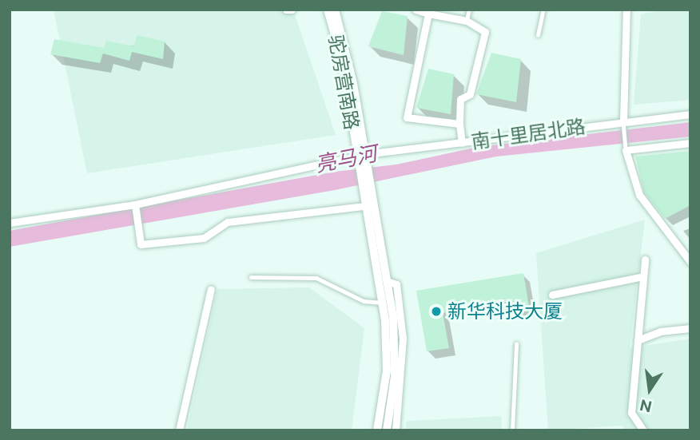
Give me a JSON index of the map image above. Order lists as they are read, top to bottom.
{
  "streets": {
    "street": ["驼房营南路", "南十里居北路"]
  },
  "crossings": [
    ["驼房营南路", "南十里居北路"]
  ],
  "water": ["亮马河"],
  "places": ["新华科技大厦"],
  "north": "bottom"
}
